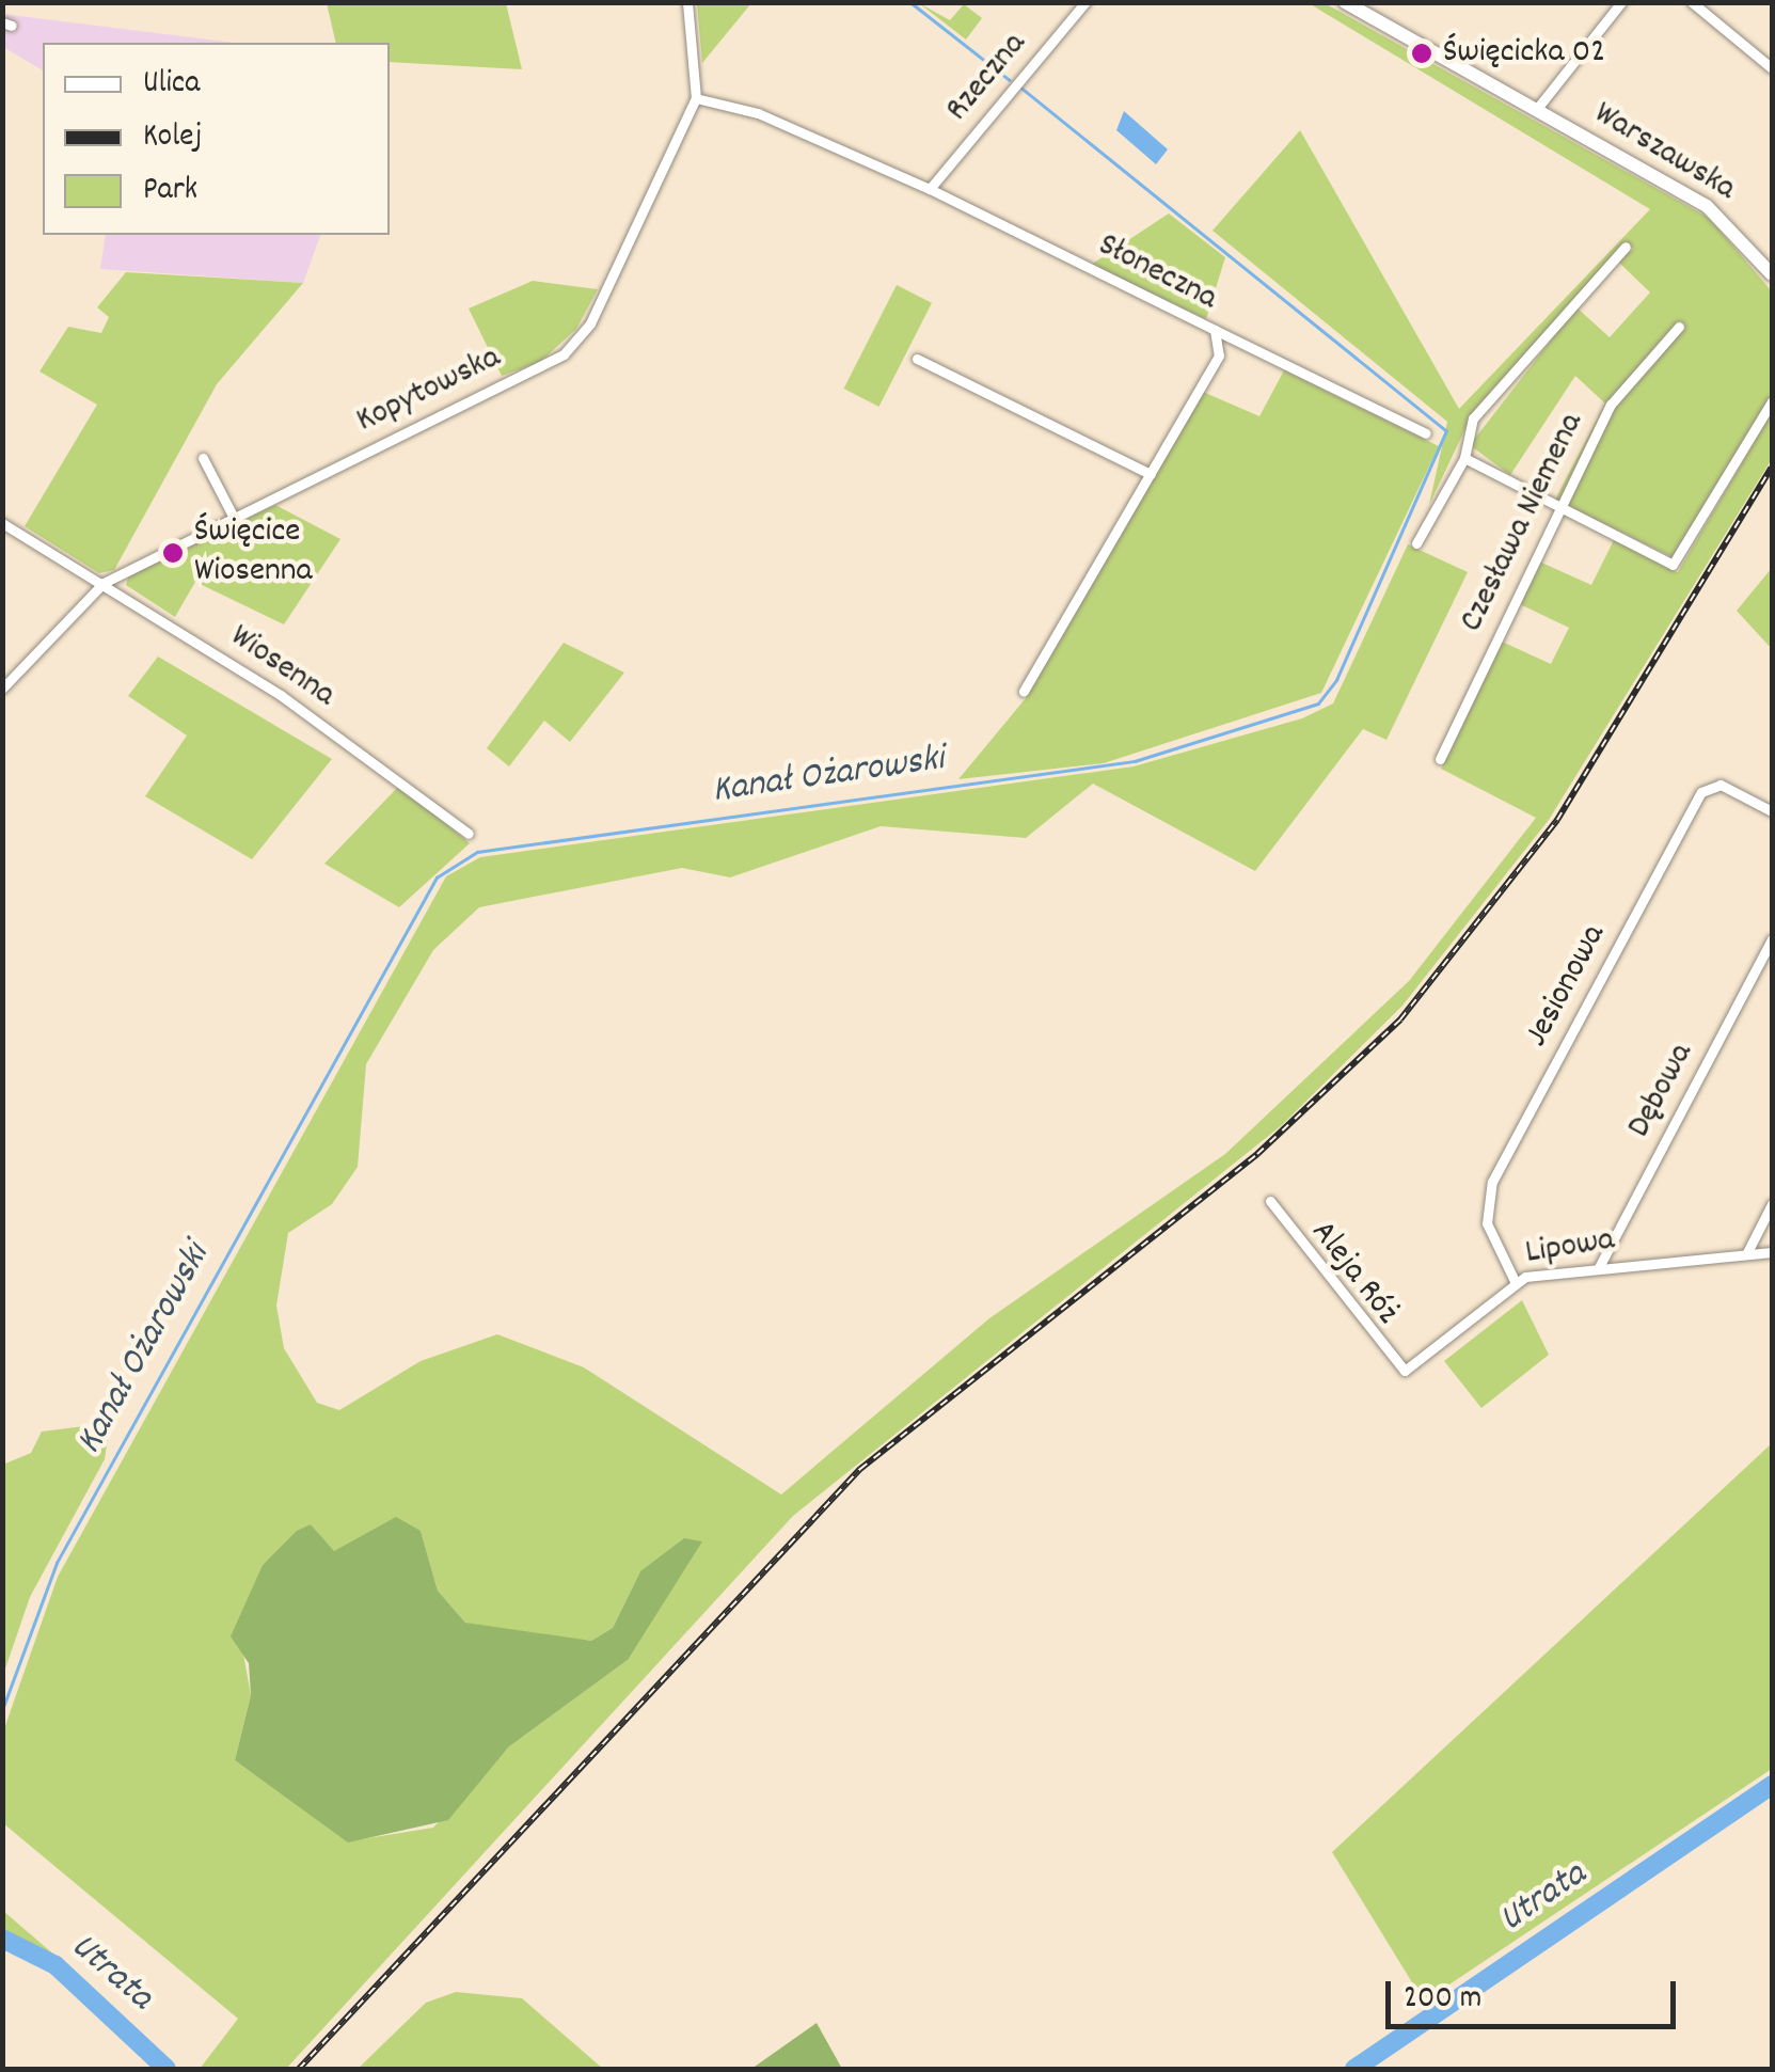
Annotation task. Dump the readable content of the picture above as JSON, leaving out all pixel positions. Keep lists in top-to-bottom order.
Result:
{
  "streets": {
    "main road": ["Warszawska"],
    "street": [
      "Rzeczna",
      "Słoneczna",
      "Kopytowska",
      "Czesława Niemena",
      "Wiosenna",
      "Jesionowa",
      "Dębowa",
      "Lipowa",
      "Aleja Róż"
    ]
  },
  "crossings": [
    ["Rzeczna", "Słoneczna"],
    ["Słoneczna", "Kopytowska"],
    ["Kopytowska", "Wiosenna"],
    ["Jesionowa", "Lipowa"],
    ["Dębowa", "Lipowa"],
    ["Lipowa", "Aleja Róż"]
  ],
  "water": ["Kanał Ożarowski", "Utrata"],
  "places": ["Święcicka 02", "Święcice Wiosenna"],
  "legend": ["Ulica", "Kolej", "Park"],
  "scale_bar": "200 m"
}
